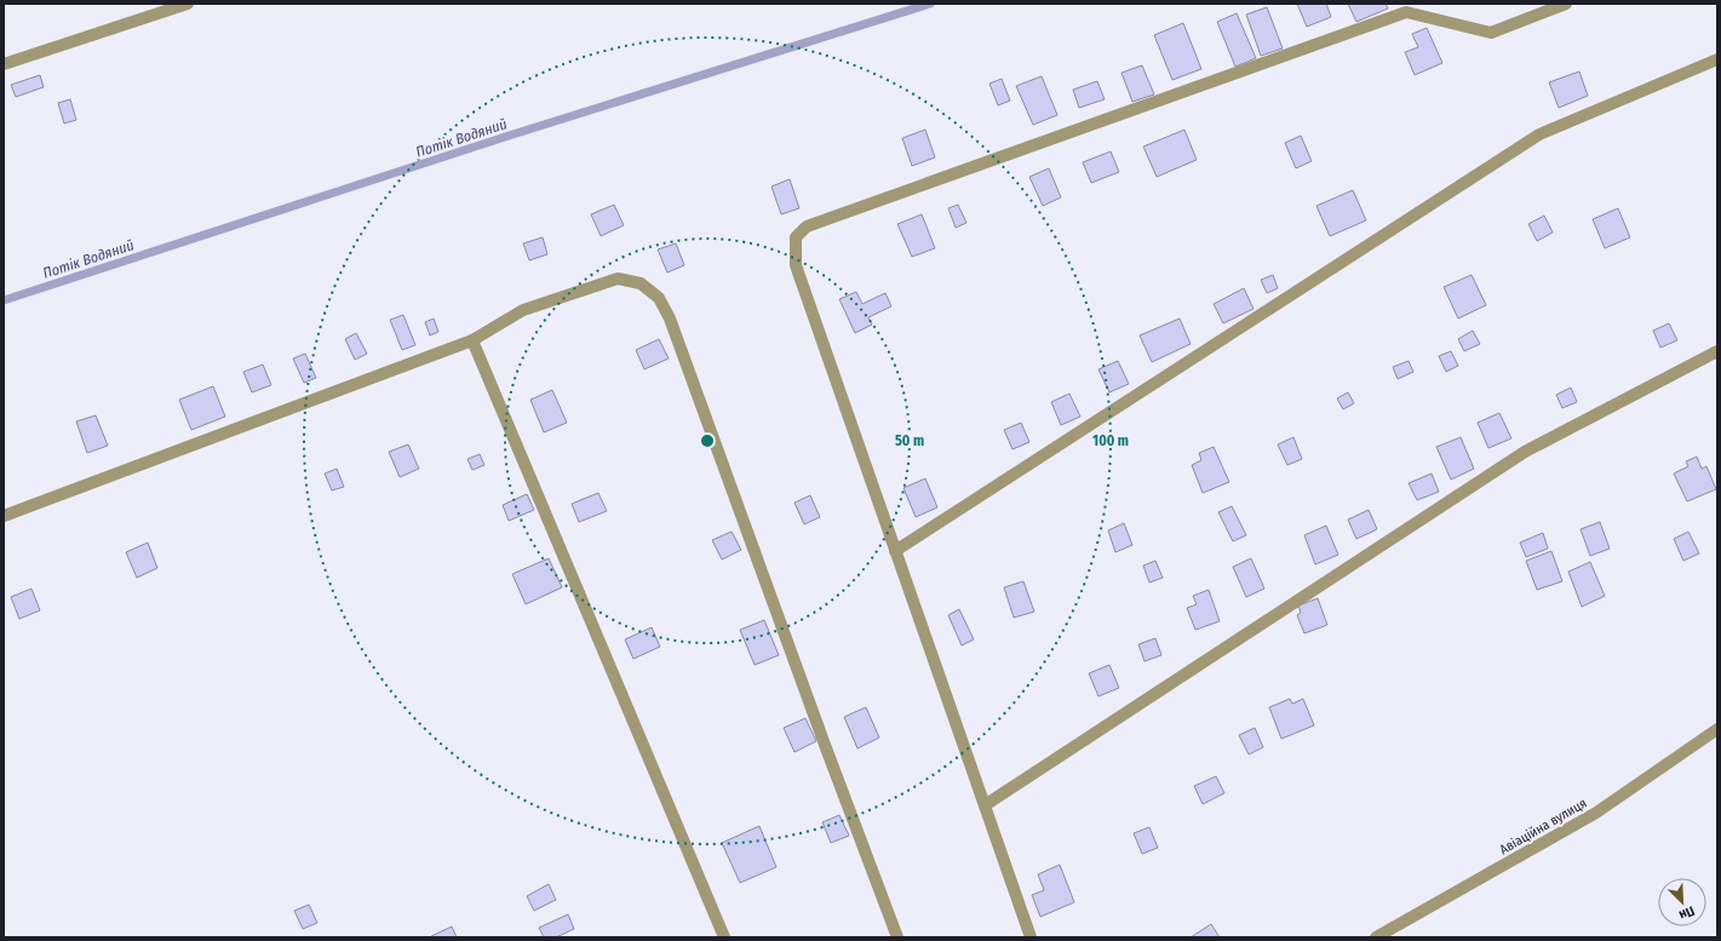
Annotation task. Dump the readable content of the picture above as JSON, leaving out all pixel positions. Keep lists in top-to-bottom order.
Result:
{
  "streets": {
    "street": ["Авіаційна вулиця"]
  },
  "water": ["Потік Водяний"],
  "north": "bottom right",
  "rings": ["50 m", "100 m"]
}
